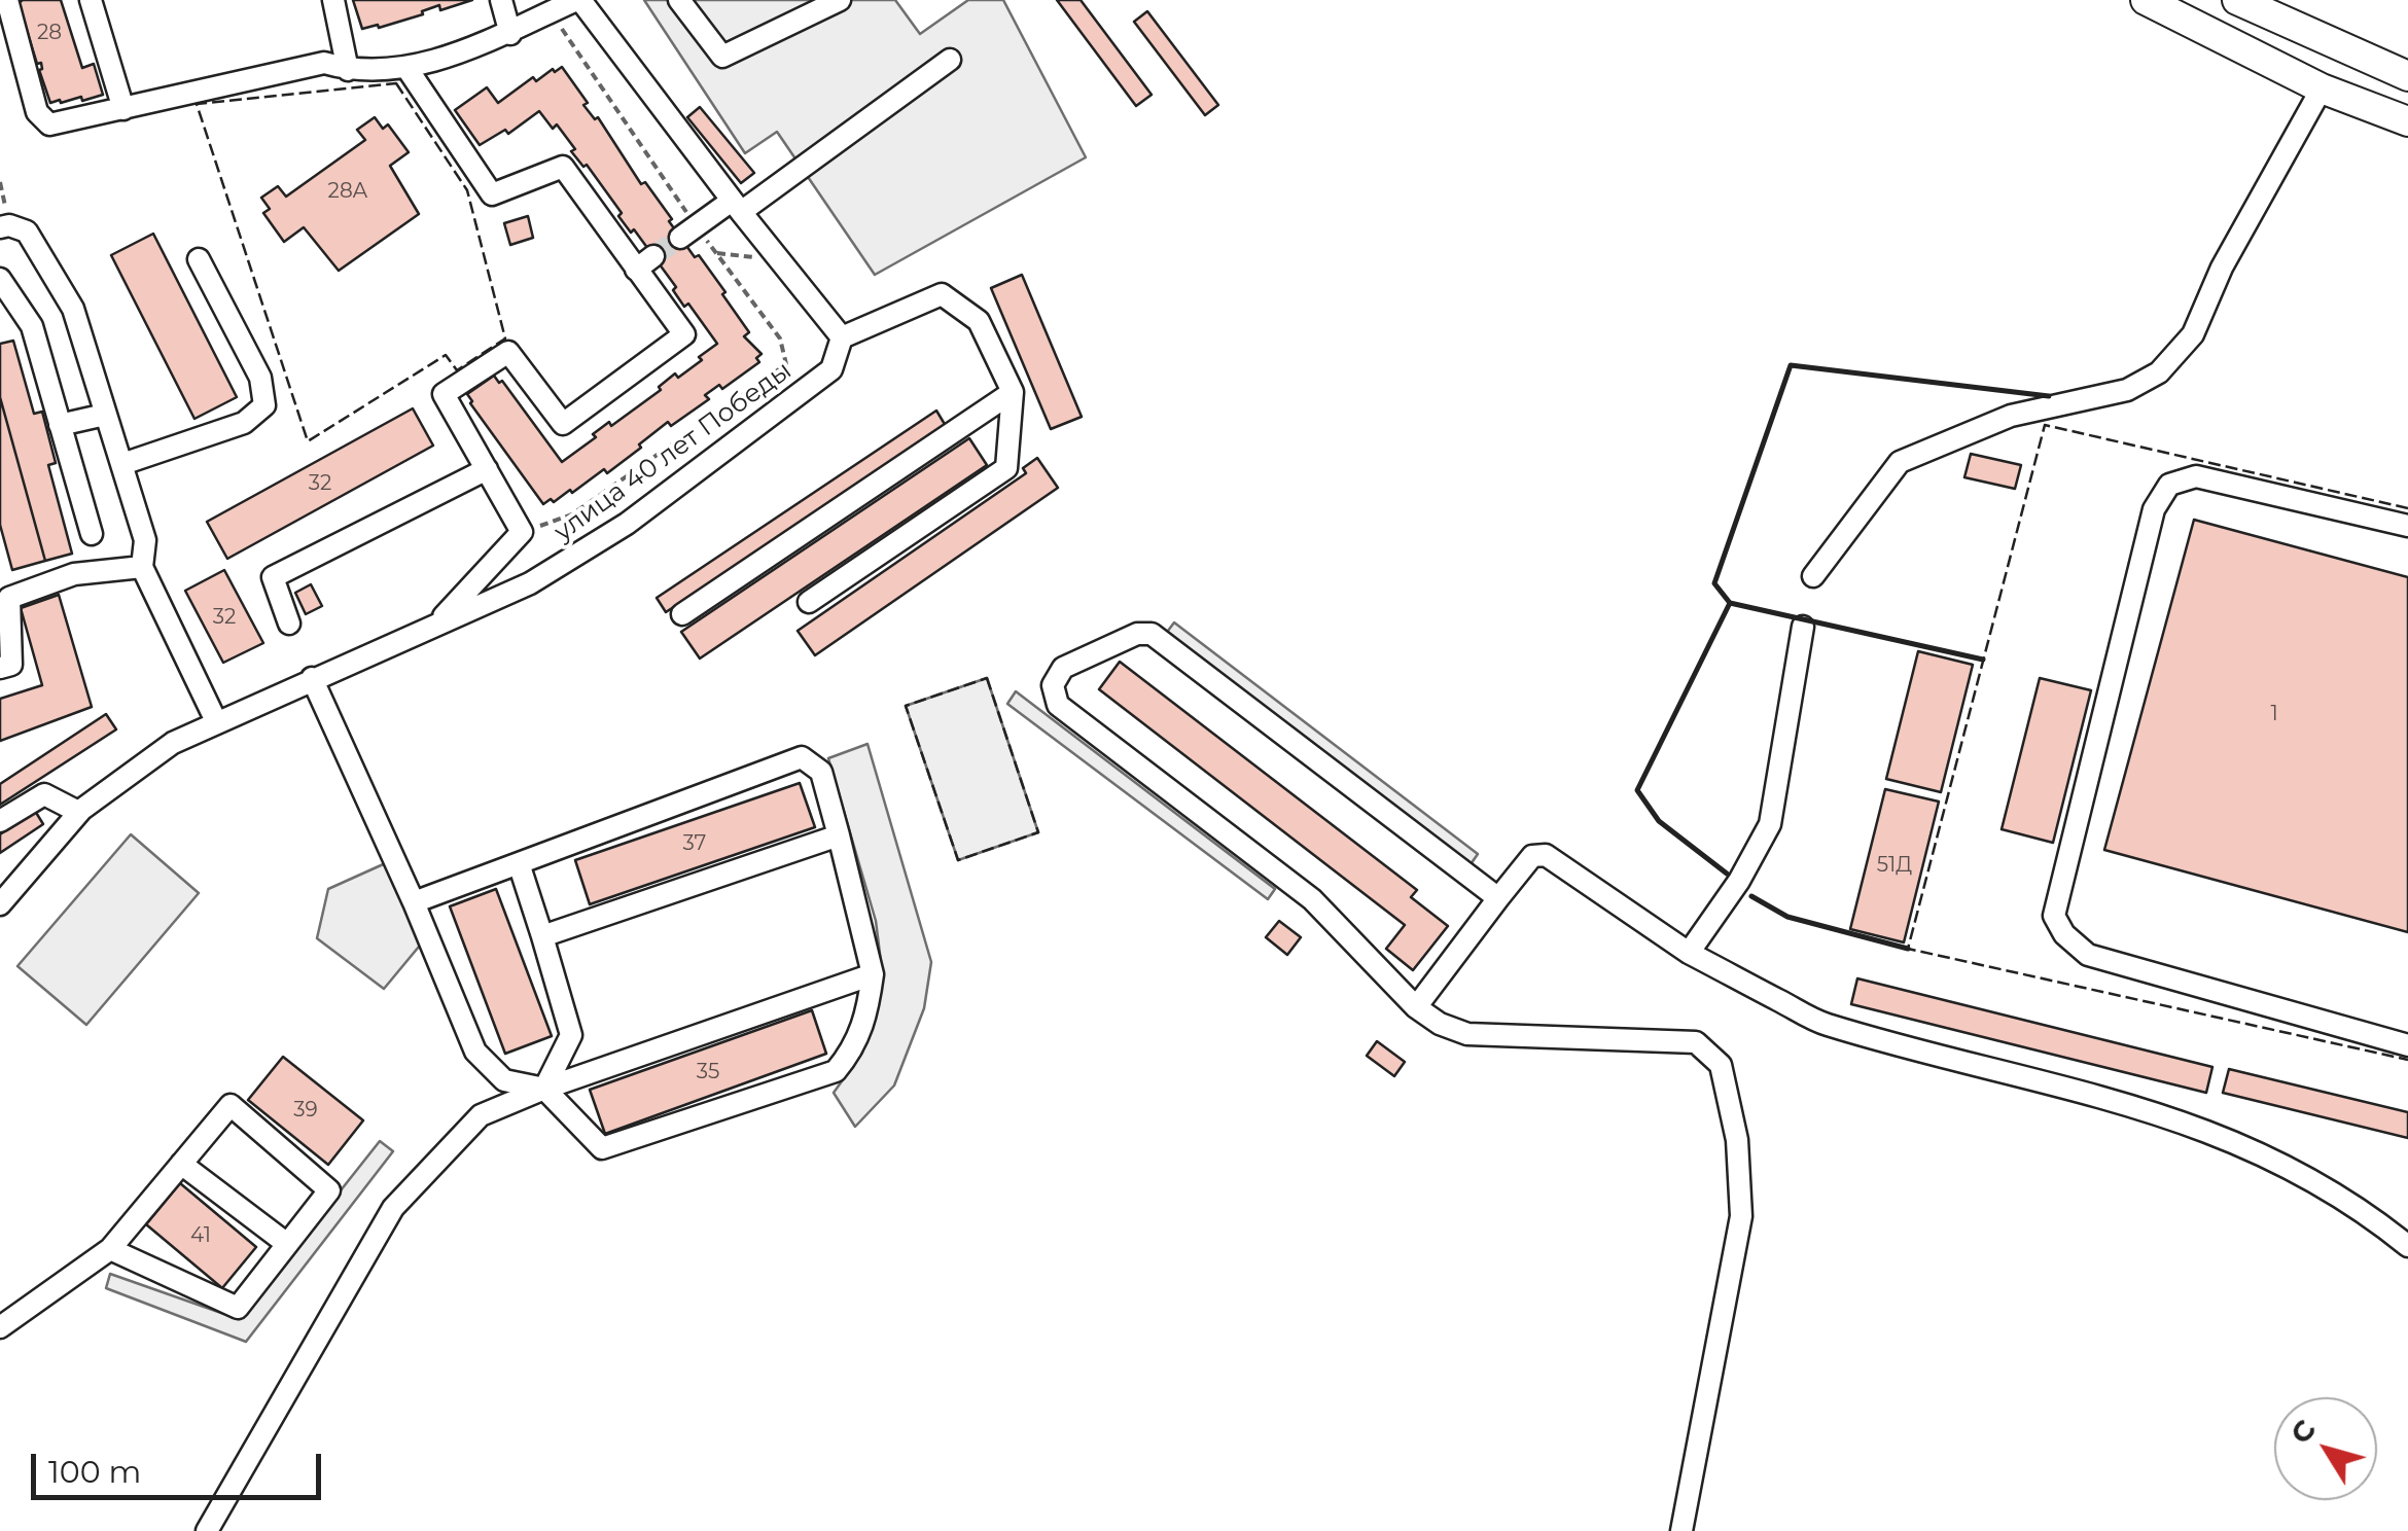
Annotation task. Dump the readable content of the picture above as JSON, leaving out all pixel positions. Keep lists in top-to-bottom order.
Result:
{
  "streets": {
    "street": ["улица 40 лет Победы"]
  },
  "house_numbers": [
    "28",
    "28А",
    "32",
    "32",
    "1",
    "37",
    "51Д",
    "35",
    "39",
    "41"
  ],
  "scale_bar": "100 m",
  "north": "top left"
}
